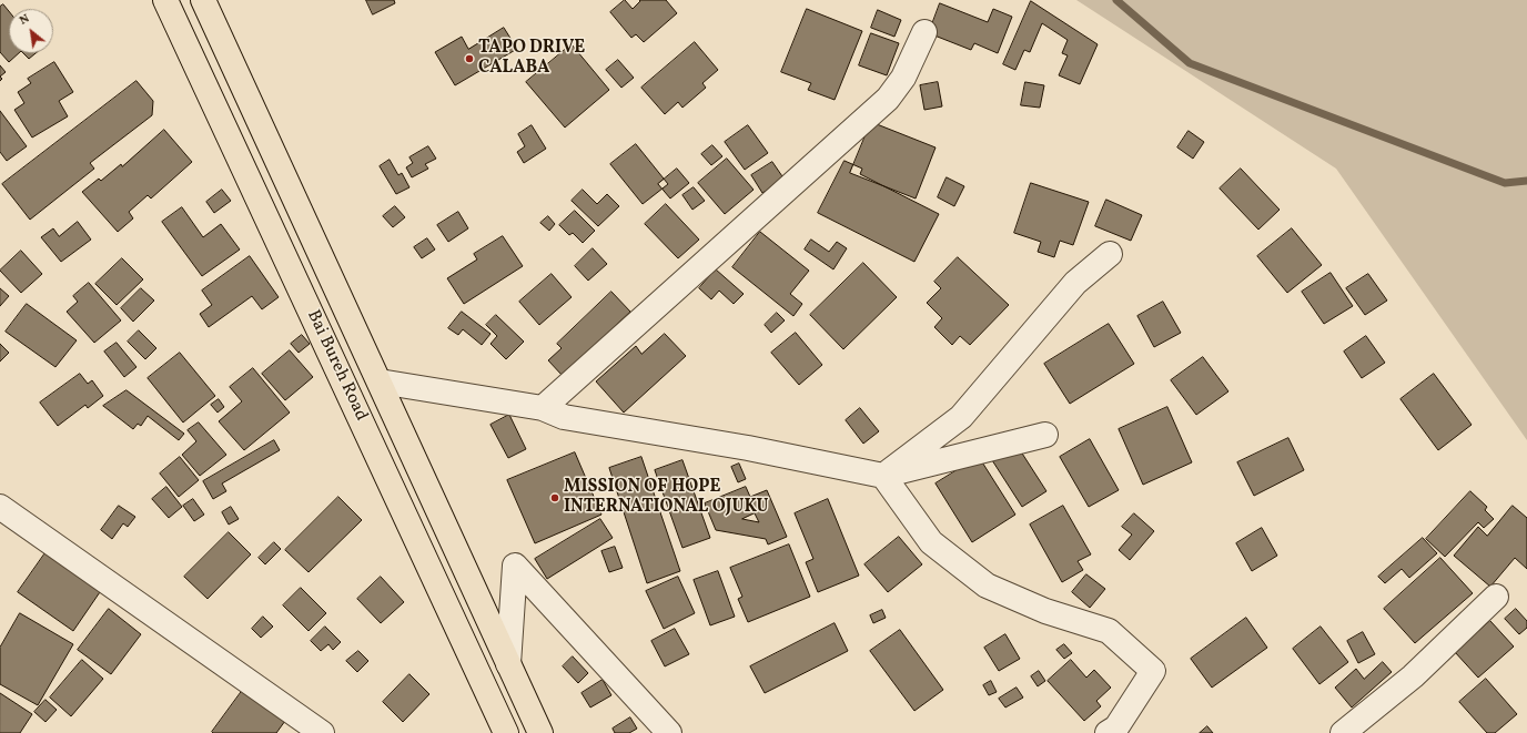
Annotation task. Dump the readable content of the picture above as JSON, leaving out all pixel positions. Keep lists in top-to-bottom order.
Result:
{
  "streets": {
    "highway": ["Bai Bureh Road"]
  },
  "places": ["TAPO DRIVE CALABA", "MISSION OF HOPE INTERNATIONAL OJUKU"],
  "north": "top left"
}
